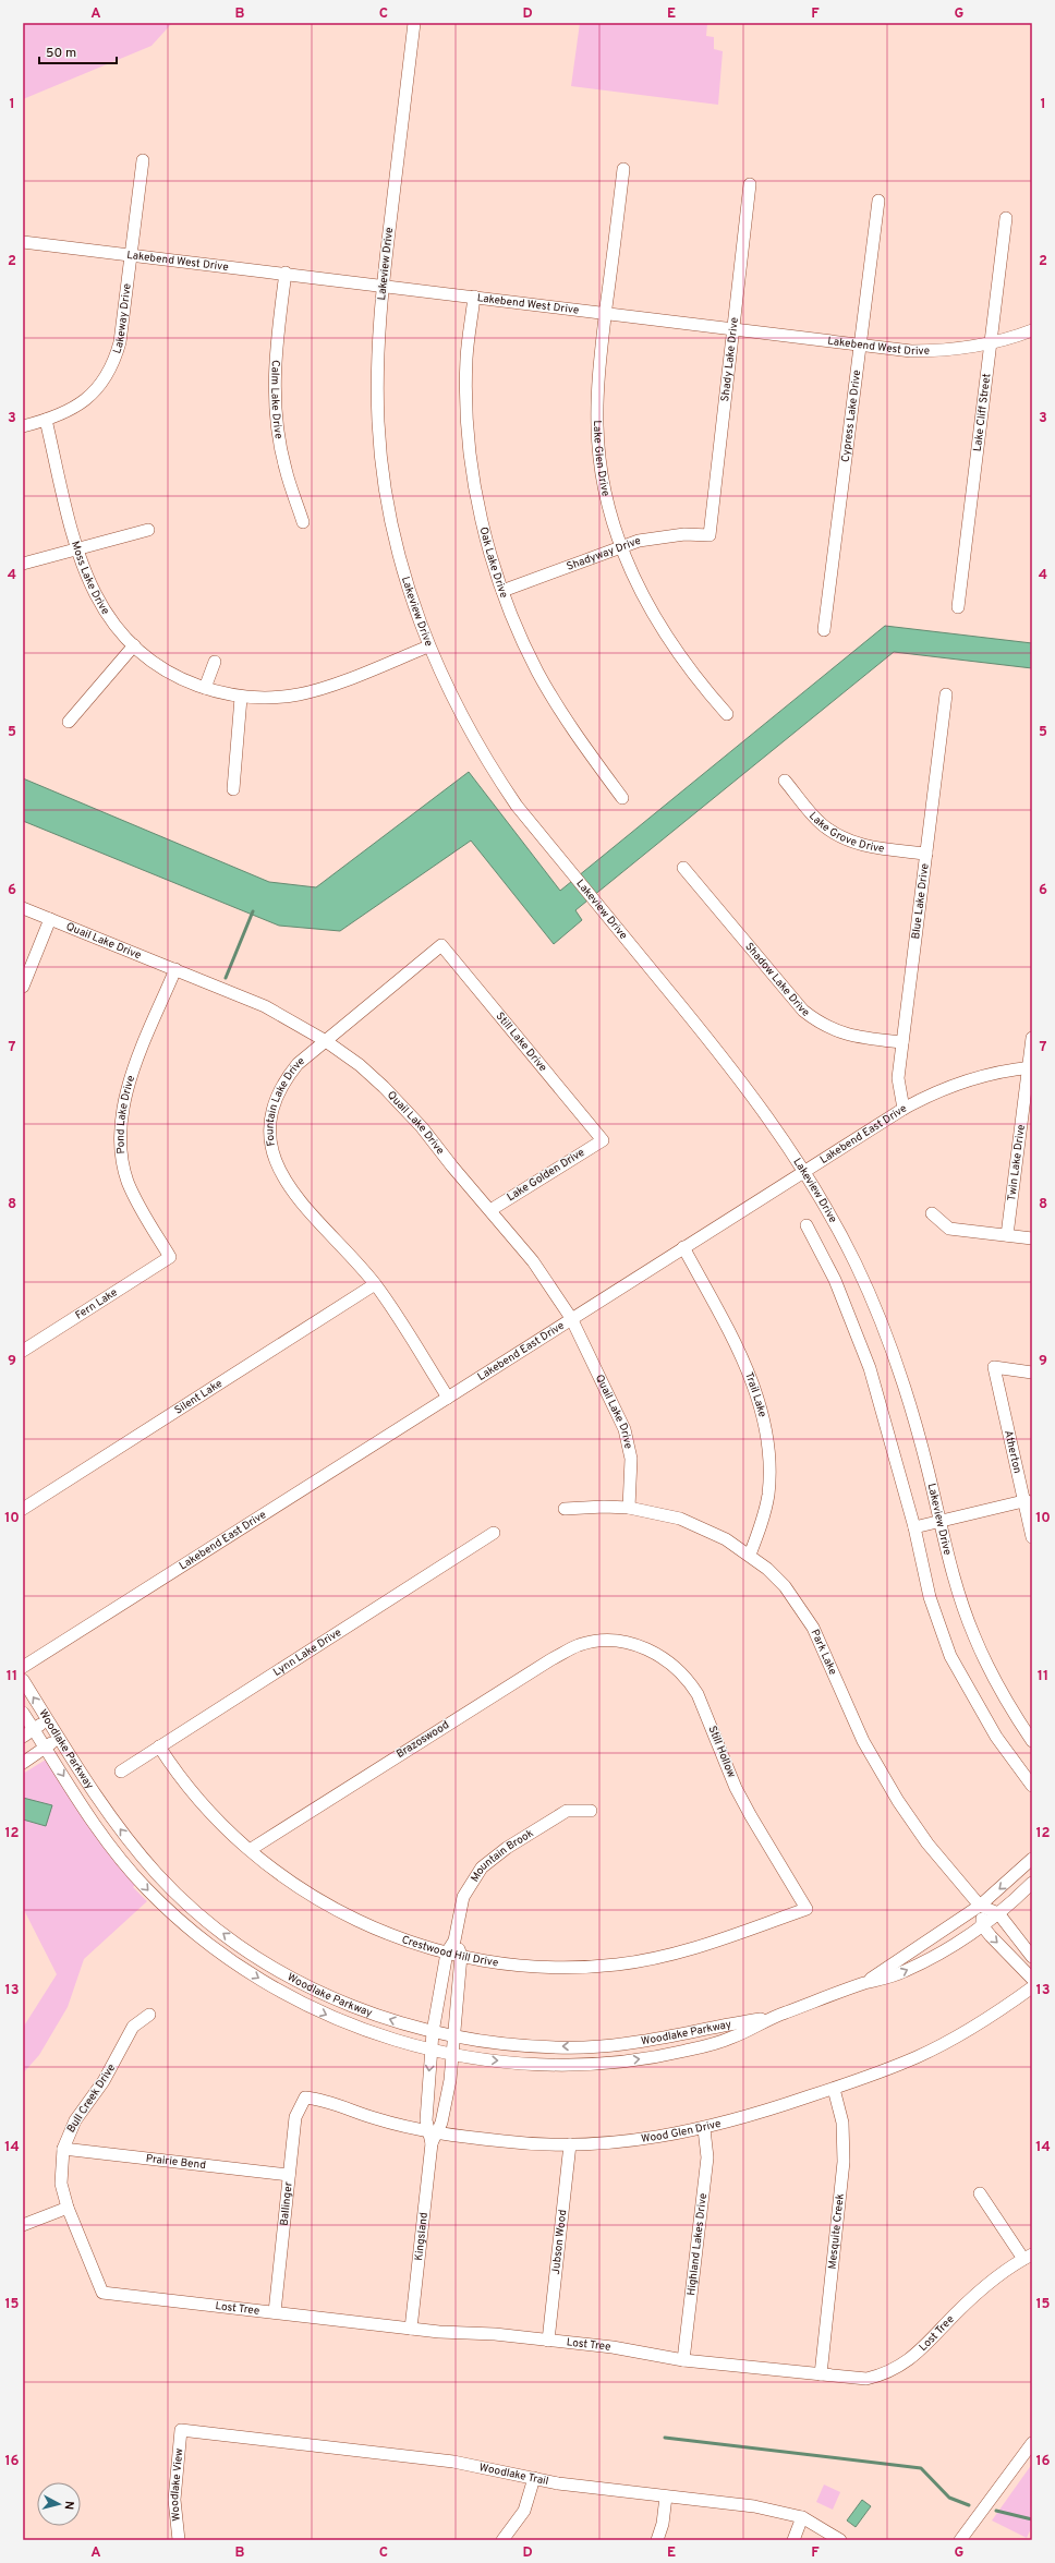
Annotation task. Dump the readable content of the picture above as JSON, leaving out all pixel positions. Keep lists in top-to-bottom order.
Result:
{
  "streets": {
    "street": [
      "Lakebend West Drive",
      "Lakeview Drive",
      "Lakeway Drive",
      "Shady Lake Drive",
      "Calm Lake Drive",
      "Lake Cliff Street",
      "Cypress Lake Drive",
      "Lake Glen Drive",
      "Shadyway Drive",
      "Oak Lake Drive",
      "Moss Lake Drive",
      "Lake Grove Drive",
      "Blue Lake Drive",
      "Quail Lake Drive",
      "Shadow Lake Drive",
      "Still Lake Drive",
      "Fountain Lake Drive",
      "Pond Lake Drive",
      "Lakebend East Drive",
      "Twin Lake Drive",
      "Lake Golden Drive",
      "Fern Lake",
      "Trail Lake",
      "Silent Lake",
      "Atherton",
      "Lynn Lake Drive",
      "Park Lake",
      "Brazoswood",
      "Woodlake Parkway",
      "Still Hollow",
      "Mountain Brook",
      "Crestwood Hill Drive",
      "Bull Creek Drive",
      "Wood Glen Drive",
      "Prairie Bend",
      "Ballinger",
      "Mesquite Creek",
      "Kingsland",
      "Jubson Wood",
      "Highland Lakes Drive",
      "Lost Tree",
      "Woodlake Trail",
      "Woodlake View"
    ]
  },
  "crossings": [
    ["Lakebend West Drive", "Lakeview Drive"],
    ["Lakebend West Drive", "Lakeway Drive"],
    ["Lakebend West Drive", "Shady Lake Drive"],
    ["Lakebend West Drive", "Calm Lake Drive"],
    ["Lakebend West Drive", "Lake Cliff Street"],
    ["Lakebend West Drive", "Cypress Lake Drive"],
    ["Lakebend West Drive", "Lake Glen Drive"],
    ["Lakebend West Drive", "Oak Lake Drive"],
    ["Lakeview Drive", "Moss Lake Drive"],
    ["Lakeview Drive", "Lakebend East Drive"],
    ["Lakeway Drive", "Moss Lake Drive"],
    ["Shady Lake Drive", "Shadyway Drive"],
    ["Lake Glen Drive", "Shadyway Drive"],
    ["Shadyway Drive", "Oak Lake Drive"],
    ["Lake Grove Drive", "Blue Lake Drive"],
    ["Blue Lake Drive", "Shadow Lake Drive"],
    ["Blue Lake Drive", "Lakebend East Drive"],
    ["Quail Lake Drive", "Fountain Lake Drive"],
    ["Quail Lake Drive", "Pond Lake Drive"],
    ["Quail Lake Drive", "Lakebend East Drive"],
    ["Quail Lake Drive", "Lake Golden Drive"],
    ["Quail Lake Drive", "Park Lake"],
    ["Still Lake Drive", "Fountain Lake Drive"],
    ["Still Lake Drive", "Lake Golden Drive"],
    ["Fountain Lake Drive", "Lakebend East Drive"],
    ["Fountain Lake Drive", "Silent Lake"],
    ["Pond Lake Drive", "Fern Lake"],
    ["Lakebend East Drive", "Twin Lake Drive"],
    ["Lakebend East Drive", "Trail Lake"],
    ["Trail Lake", "Park Lake"],
    ["Lynn Lake Drive", "Crestwood Hill Drive"],
    ["Park Lake", "Woodlake Parkway"],
    ["Brazoswood", "Still Hollow"],
    ["Brazoswood", "Crestwood Hill Drive"],
    ["Woodlake Parkway", "Mountain Brook"],
    ["Woodlake Parkway", "Kingsland"],
    ["Still Hollow", "Crestwood Hill Drive"],
    ["Mountain Brook", "Crestwood Hill Drive"],
    ["Bull Creek Drive", "Prairie Bend"],
    ["Bull Creek Drive", "Lost Tree"],
    ["Wood Glen Drive", "Ballinger"],
    ["Wood Glen Drive", "Mesquite Creek"],
    ["Wood Glen Drive", "Kingsland"],
    ["Wood Glen Drive", "Jubson Wood"],
    ["Wood Glen Drive", "Highland Lakes Drive"],
    ["Prairie Bend", "Ballinger"],
    ["Ballinger", "Lost Tree"],
    ["Mesquite Creek", "Lost Tree"],
    ["Kingsland", "Lost Tree"],
    ["Jubson Wood", "Lost Tree"],
    ["Highland Lakes Drive", "Lost Tree"],
    ["Woodlake Trail", "Woodlake View"]
  ],
  "scale_bar": "50 m",
  "north": "right",
  "grid": {
    "columns": [
      "A",
      "B",
      "C",
      "D",
      "E",
      "F",
      "G"
    ],
    "rows": [
      "1",
      "2",
      "3",
      "4",
      "5",
      "6",
      "7",
      "8",
      "9",
      "10",
      "11",
      "12",
      "13",
      "14",
      "15",
      "16"
    ]
  }
}
